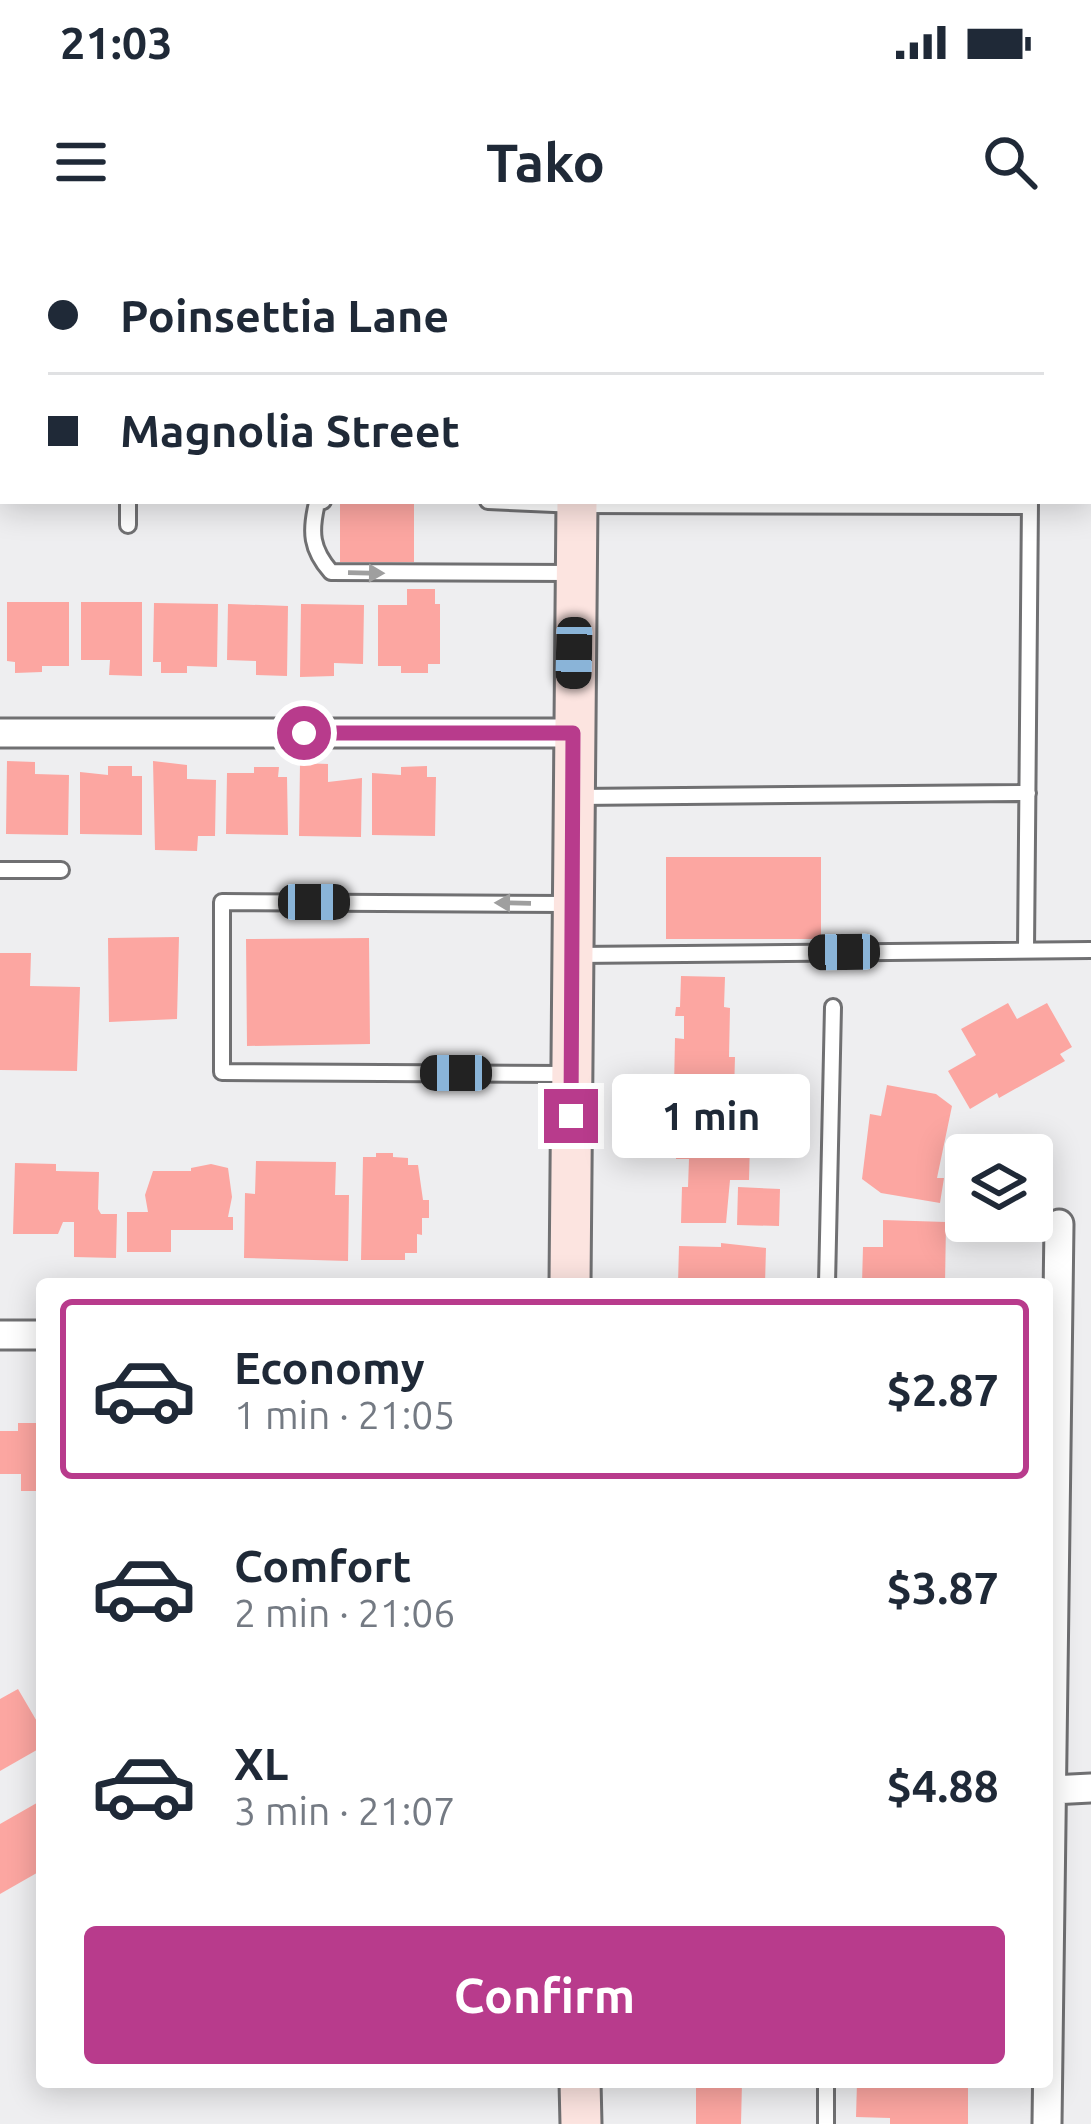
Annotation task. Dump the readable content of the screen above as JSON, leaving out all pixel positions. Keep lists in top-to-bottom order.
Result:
{
  "page": {
    "status": "21:03",
    "header": "Tako",
    "banner": ["Poinsettia Lane", "Magnolia Street"],
    "bubble": "1 min",
    "list": [
      {
        "name": "Economy",
        "note": "1 min · 21:05",
        "value": "$2.87"
      },
      {
        "name": "Comfort",
        "note": "2 min · 21:06",
        "value": "$3.87"
      },
      {
        "name": "XL",
        "note": "3 min · 21:07",
        "value": "$4.88"
      }
    ],
    "buttons": "Confirm"
  }
}
